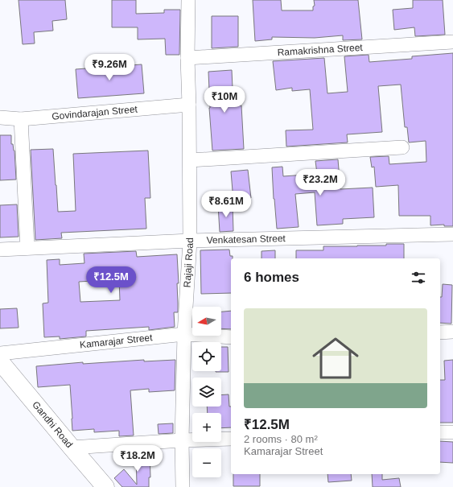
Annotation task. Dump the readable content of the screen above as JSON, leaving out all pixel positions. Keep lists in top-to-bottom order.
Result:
{
  "streets": {
    "main road": ["Gandhi Road"],
    "street": [
      "Ramakrishna Street",
      "Govindarajan Street",
      "Venkatesan Street",
      "Rajaji Road",
      "Kamarajar Street"
    ]
  },
  "crossings": [
    ["Ramakrishna Street", "Rajaji Road"],
    ["Govindarajan Street", "Rajaji Road"],
    ["Venkatesan Street", "Rajaji Road"],
    ["Rajaji Road", "Kamarajar Street"]
  ],
  "north": "left",
  "page": {
    "price": [
      "₹9.26M",
      "₹10M",
      "₹23.2M",
      "₹8.61M",
      "₹12.5M",
      "₹18.2M"
    ],
    "heading": "6 homes",
    "list": [
      {
        "name": "₹12.5M",
        "note": "2 rooms · 80 m² · Kamarajar Street"
      }
    ],
    "map_buttons": ["+", "−"]
  }
}
